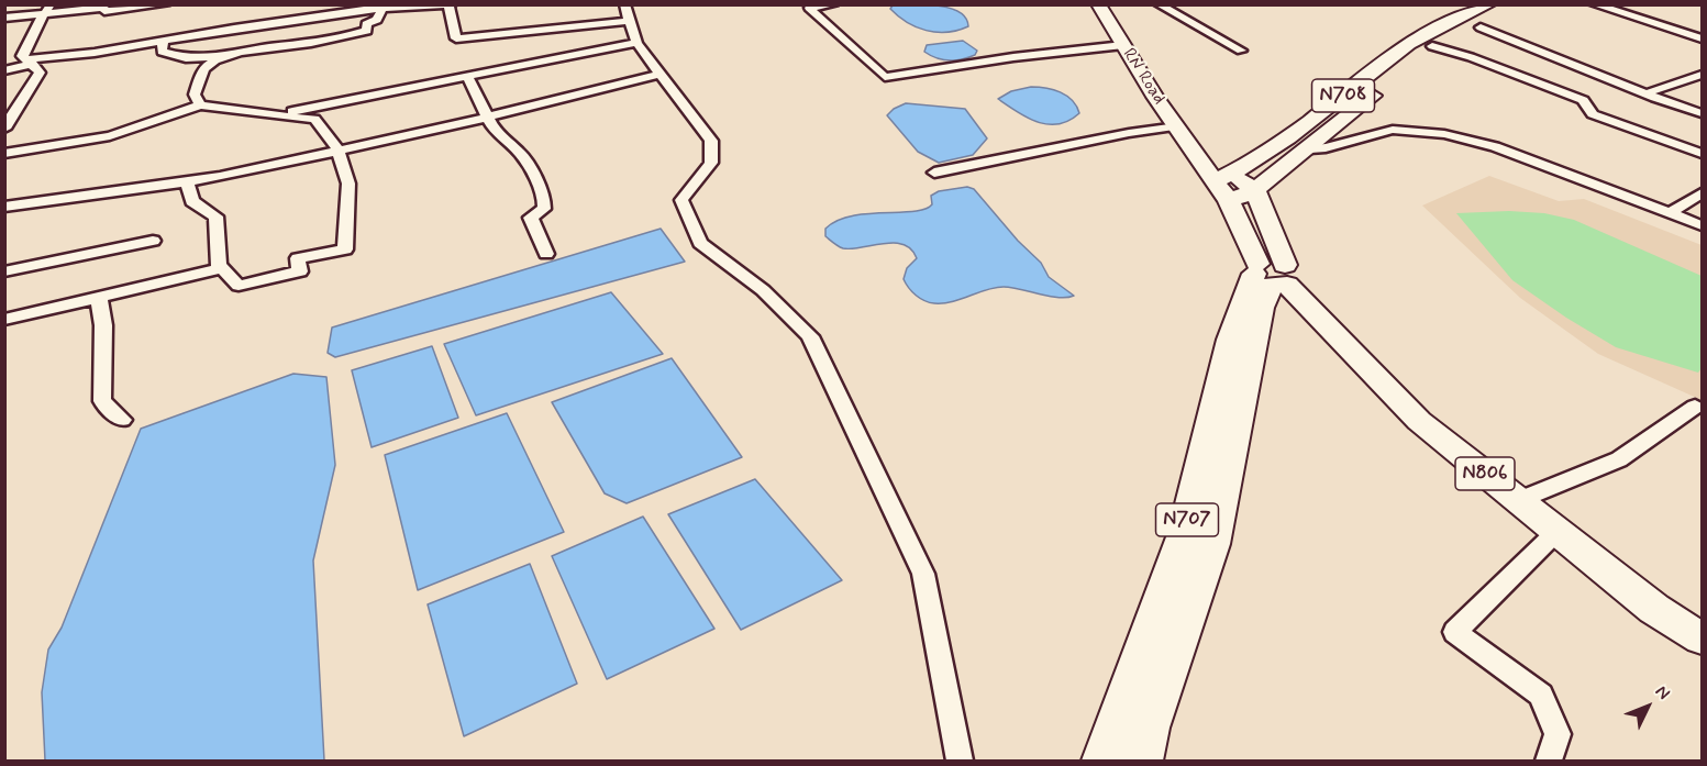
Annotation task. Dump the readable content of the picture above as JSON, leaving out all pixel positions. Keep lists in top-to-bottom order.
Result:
{
  "streets": {
    "highway": [
      "RN Road",
      "N708",
      "N806",
      "N707"
    ]
  },
  "crossings": [
    ["RN Road", "N708"],
    ["RN Road", "N806"],
    ["RN Road", "N707"],
    ["N806", "N707"]
  ],
  "north": "top right"
}
